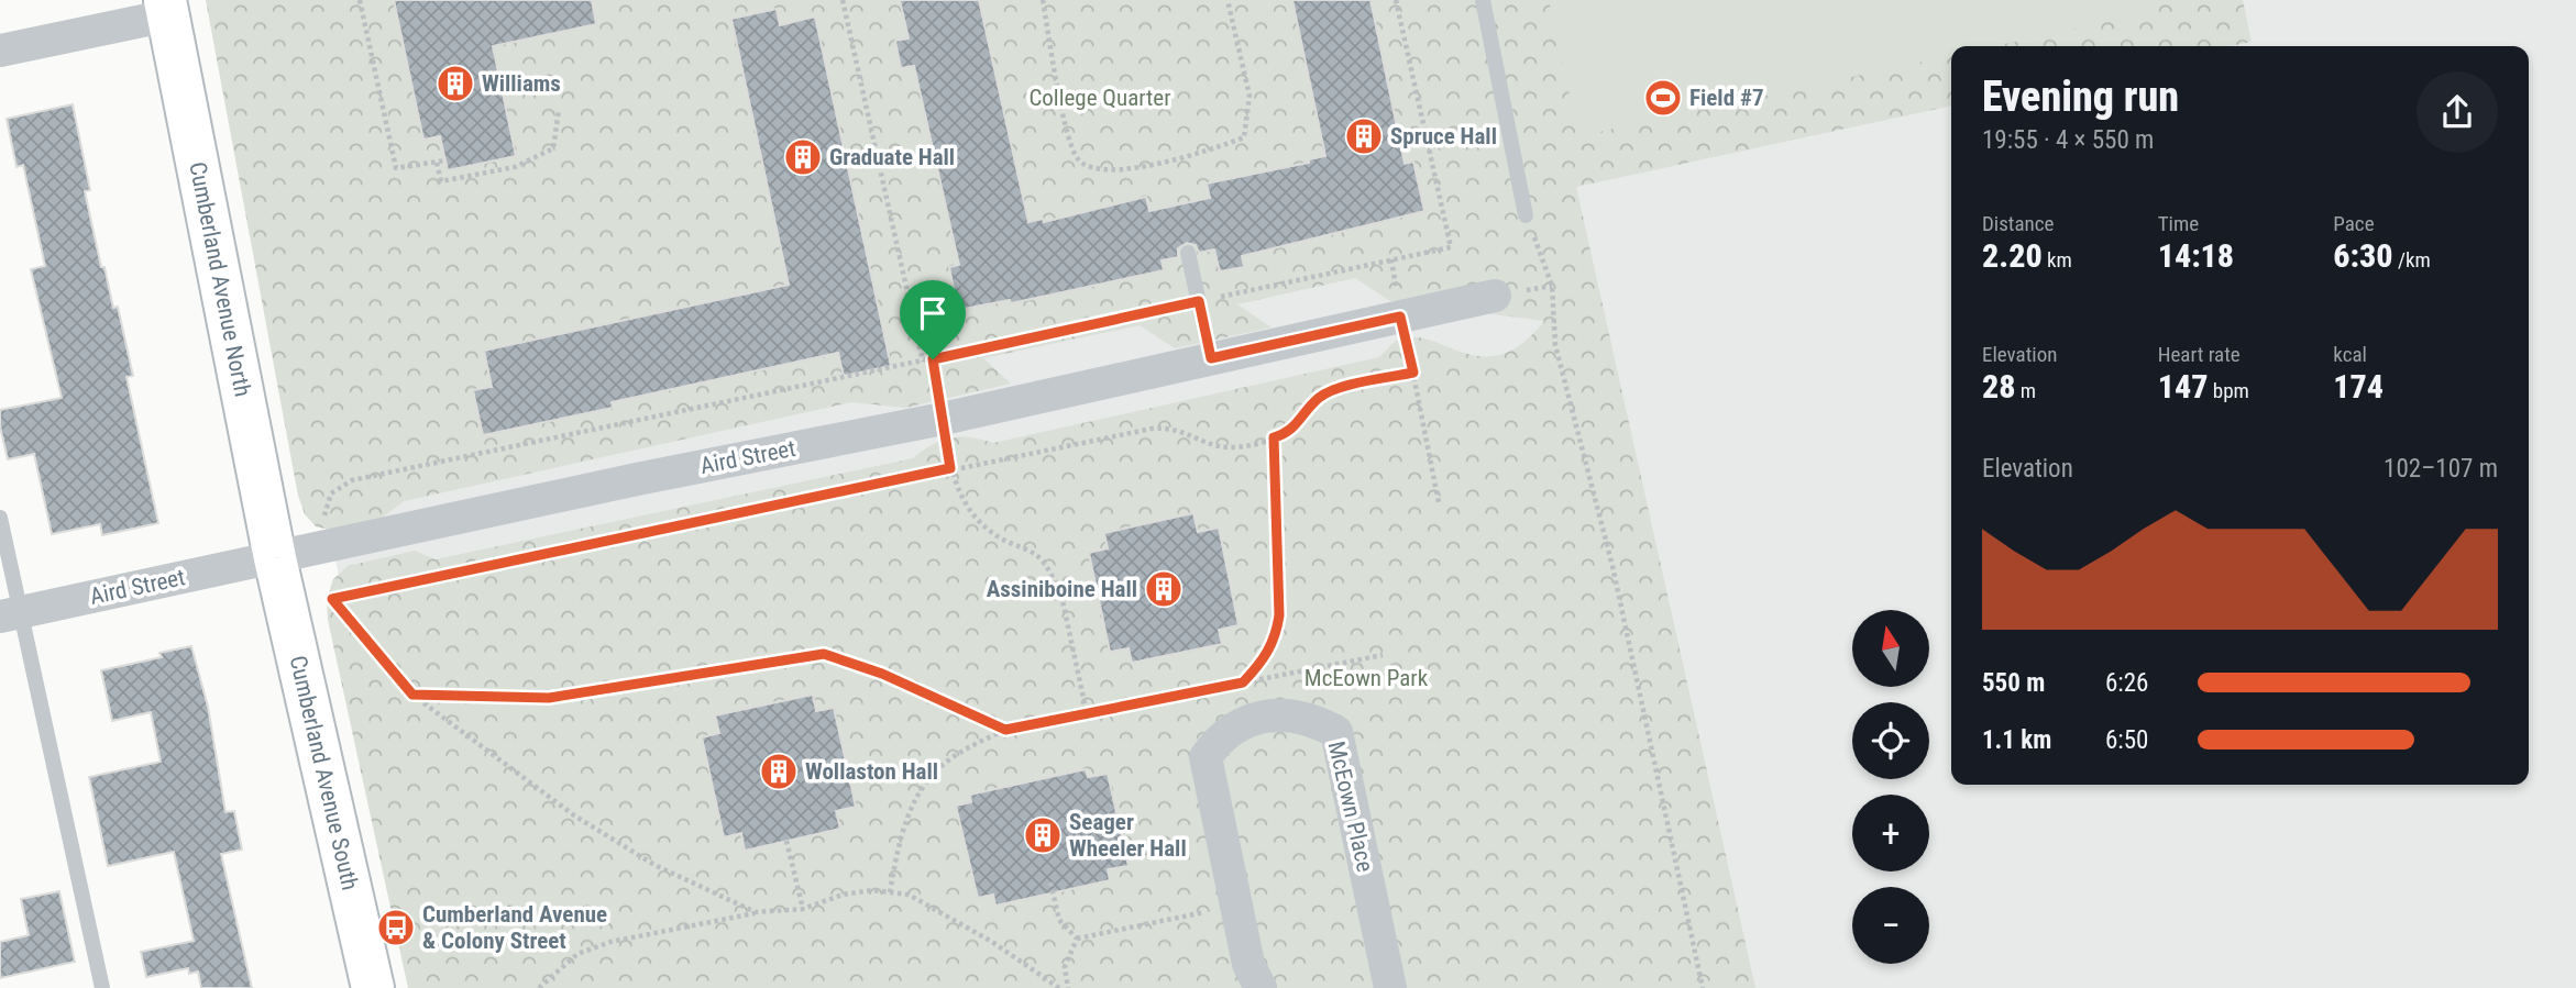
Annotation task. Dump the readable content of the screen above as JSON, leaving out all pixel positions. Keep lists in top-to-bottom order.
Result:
{
  "streets": {
    "main road": ["Cumberland Avenue North", "Cumberland Avenue South"],
    "street": ["Aird Street", "McEown Place"]
  },
  "crossings": [
    ["Cumberland Avenue North", "Aird Street"],
    ["Cumberland Avenue North", "Cumberland Avenue South"],
    ["Aird Street", "Cumberland Avenue South"]
  ],
  "parks": ["College Quarter", "McEown Park"],
  "places": {
    "building": [
      "Williams",
      "Spruce Hall",
      "Graduate Hall",
      "Assiniboine Hall",
      "Wollaston Hall",
      "Seager Wheeler Hall"
    ],
    "sports": ["Field #7"],
    "bus stop": ["Cumberland Avenue & Colony Street"]
  },
  "north": "top",
  "page": {
    "heading": ["Evening run", "19:55 · 4 × 550 m"],
    "stats": [
      ["Distance", "2.20 km"],
      ["Time", "14:18"],
      ["Pace", "6:30 /km"],
      ["Elevation", "28 m"],
      ["Heart rate", "147 bpm"],
      ["kcal", "174"]
    ],
    "chart": ["Elevation", "102–107 m"],
    "map_buttons": ["+", "−"],
    "list": [
      {
        "name": "550 m",
        "note": "6:26"
      },
      {
        "name": "1.1 km",
        "note": "6:50"
      }
    ]
  }
}
